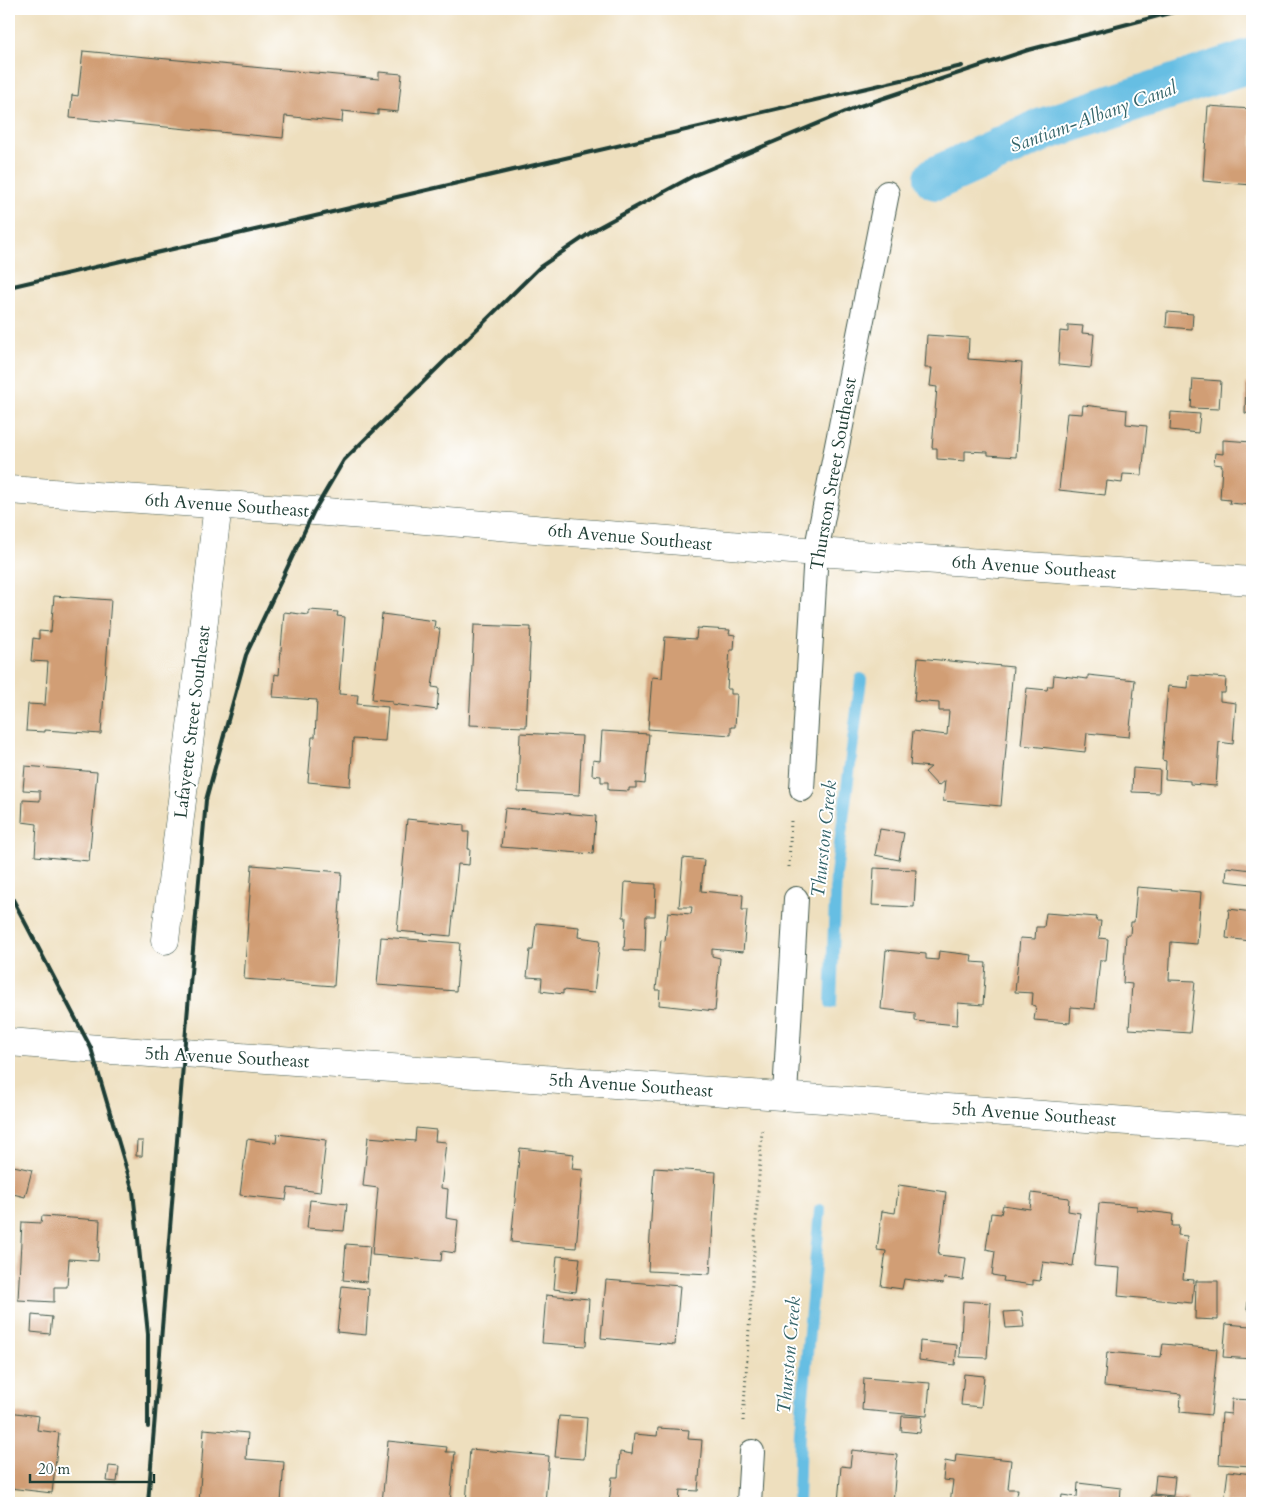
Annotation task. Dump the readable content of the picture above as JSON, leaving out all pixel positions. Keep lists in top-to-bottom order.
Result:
{
  "streets": {
    "street": ["6th Avenue Southeast", "Lafayette Street Southeast", "5th Avenue Southeast"],
    "lane": ["Thurston Street Southeast"]
  },
  "crossings": [
    ["Thurston Street Southeast", "6th Avenue Southeast"],
    ["6th Avenue Southeast", "Lafayette Street Southeast"]
  ],
  "water": ["Santiam-Albany Canal", "Thurston Creek"],
  "scale_bar": "20 m"
}
